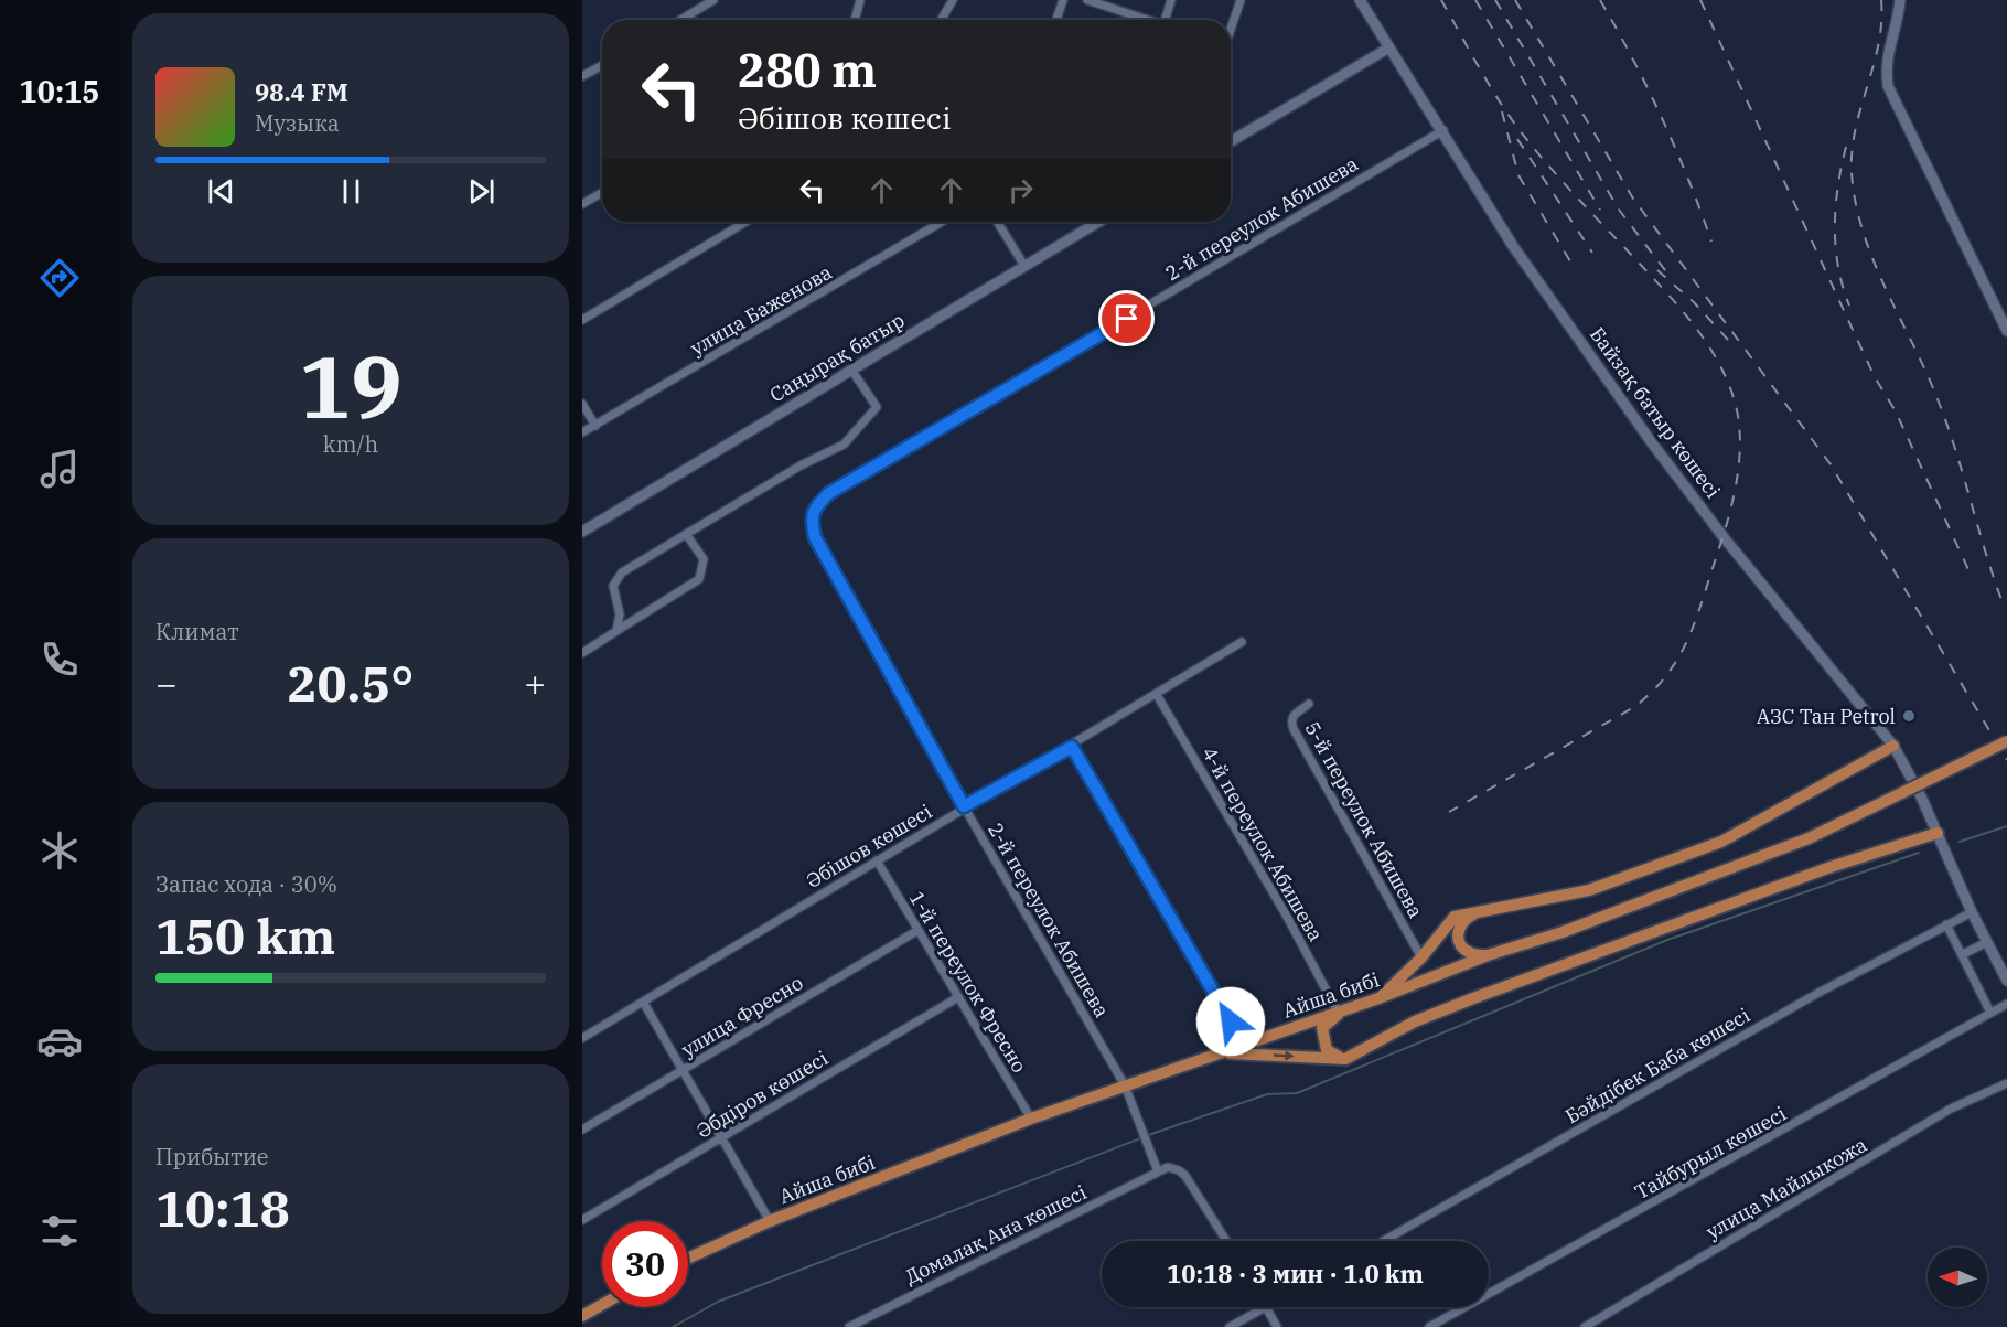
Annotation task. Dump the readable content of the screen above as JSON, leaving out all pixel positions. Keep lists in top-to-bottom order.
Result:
{
  "streets": {
    "main road": ["Айша бибі"],
    "street": [
      "2-й переулок Абишева",
      "улица Баженова",
      "Саңырақ батыр",
      "Байзақ батыр көшесі",
      "5-й переулок Абишева",
      "4-й переулок Абишева",
      "Әбішов көшесі",
      "1-й переулок Фресно",
      "улица Фресно",
      "Бәйдібек Баба көшесі",
      "Әбдіров көшесі",
      "Тайбурыл көшесі",
      "улица Майлыкожа",
      "Домалақ Ана көшесі"
    ]
  },
  "crossings": [
    ["2-й переулок Абишева", "Байзақ батыр көшесі"],
    ["2-й переулок Абишева", "Әбішов көшесі"],
    ["2-й переулок Абишева", "Айша бибі"],
    ["2-й переулок Абишева", "Домалақ Ана көшесі"],
    ["Байзақ батыр көшесі", "Бәйдібек Баба көшесі"],
    ["4-й переулок Абишева", "Әбішов көшесі"],
    ["4-й переулок Абишева", "Айша бибі"],
    ["Әбішов көшесі", "1-й переулок Фресно"],
    ["1-й переулок Фресно", "Айша бибі"],
    ["1-й переулок Фресно", "улица Фресно"],
    ["1-й переулок Фресно", "Әбдіров көшесі"]
  ],
  "places": ["АЗС Тан Petrol"],
  "north": "left",
  "page": {
    "tabs": "10:15",
    "turn": ["280 m", "Әбішов көшесі"],
    "song": ["98.4 FM", "Музыка"],
    "tile": [
      ["19", "km/h"],
      "Климат",
      ["Запас хода · 30%", "150 km"],
      ["Прибытие", "10:18"]
    ],
    "heat": ["−", "20.5°", "+"],
    "limit": "30",
    "trip": "10:18 · 3 мин · 1.0 km"
  }
}
